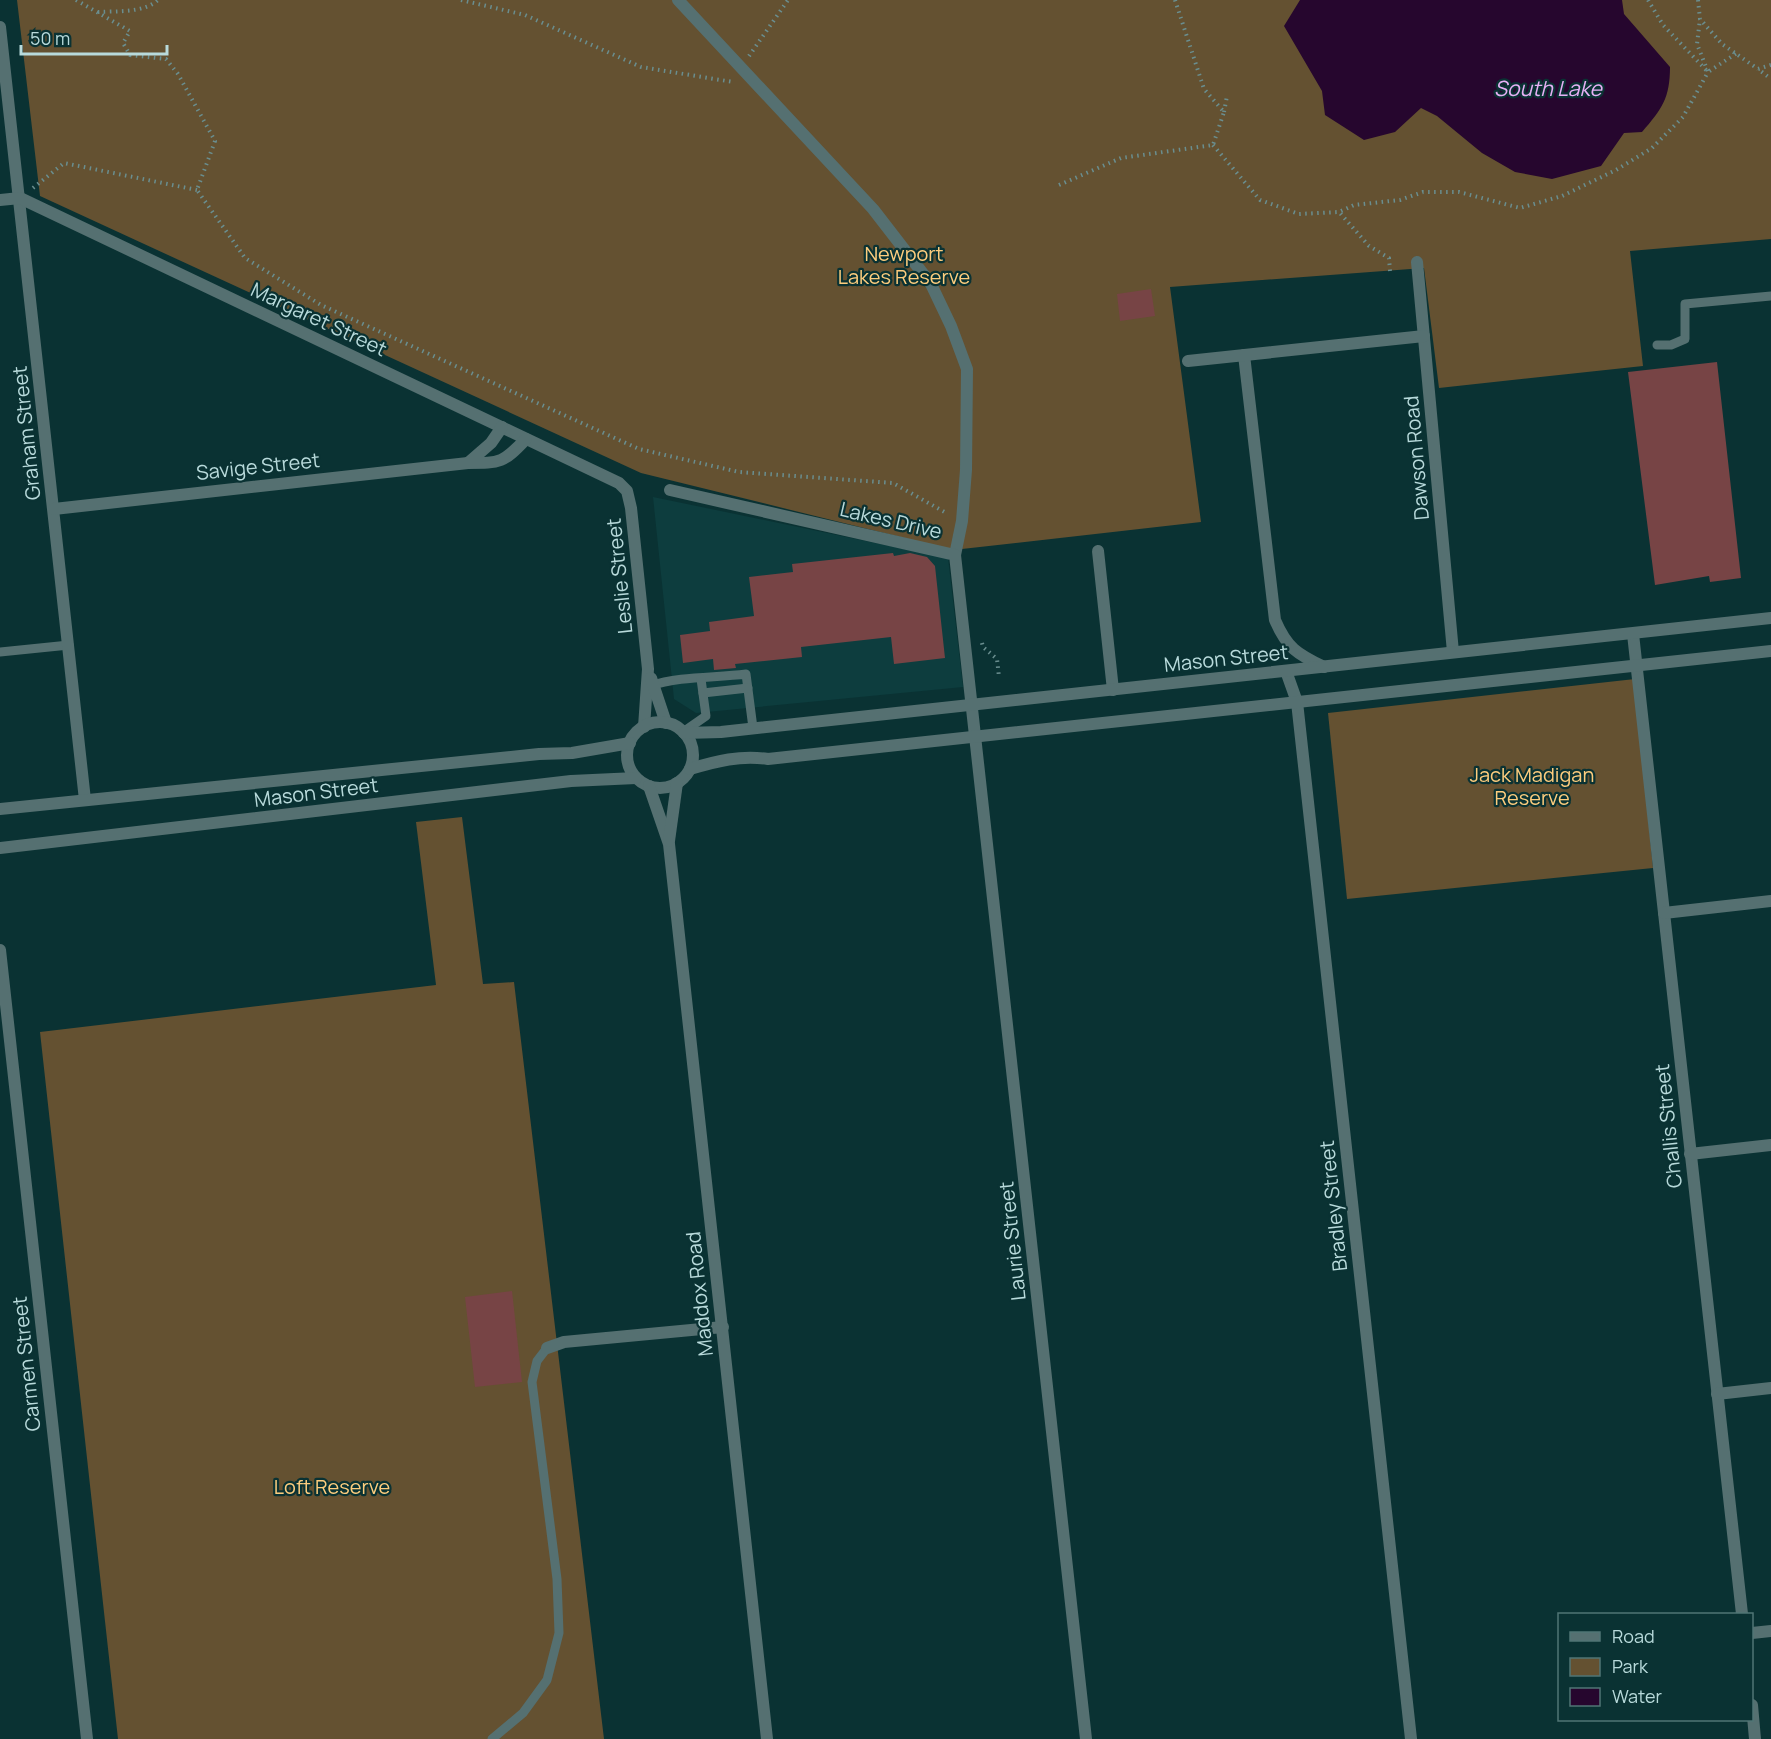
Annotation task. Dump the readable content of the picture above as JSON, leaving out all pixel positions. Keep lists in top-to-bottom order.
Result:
{
  "streets": {
    "street": [
      "Margaret Street",
      "Graham Street",
      "Dawson Road",
      "Savige Street",
      "Lakes Drive",
      "Leslie Street",
      "Mason Street",
      "Challis Street",
      "Bradley Street",
      "Laurie Street",
      "Maddox Road",
      "Carmen Street"
    ]
  },
  "crossings": [
    ["Margaret Street", "Graham Street"],
    ["Margaret Street", "Savige Street"],
    ["Margaret Street", "Leslie Street"],
    ["Graham Street", "Savige Street"],
    ["Graham Street", "Mason Street"],
    ["Dawson Road", "Mason Street"],
    ["Lakes Drive", "Mason Street"],
    ["Lakes Drive", "Laurie Street"],
    ["Leslie Street", "Mason Street"],
    ["Leslie Street", "Maddox Road"],
    ["Mason Street", "Challis Street"],
    ["Mason Street", "Bradley Street"],
    ["Mason Street", "Maddox Road"]
  ],
  "water": ["South Lake"],
  "parks": ["Newport Lakes Reserve", "Jack Madigan Reserve", "Loft Reserve"],
  "legend": ["Road", "Park", "Water"],
  "scale_bar": "50 m"
}
